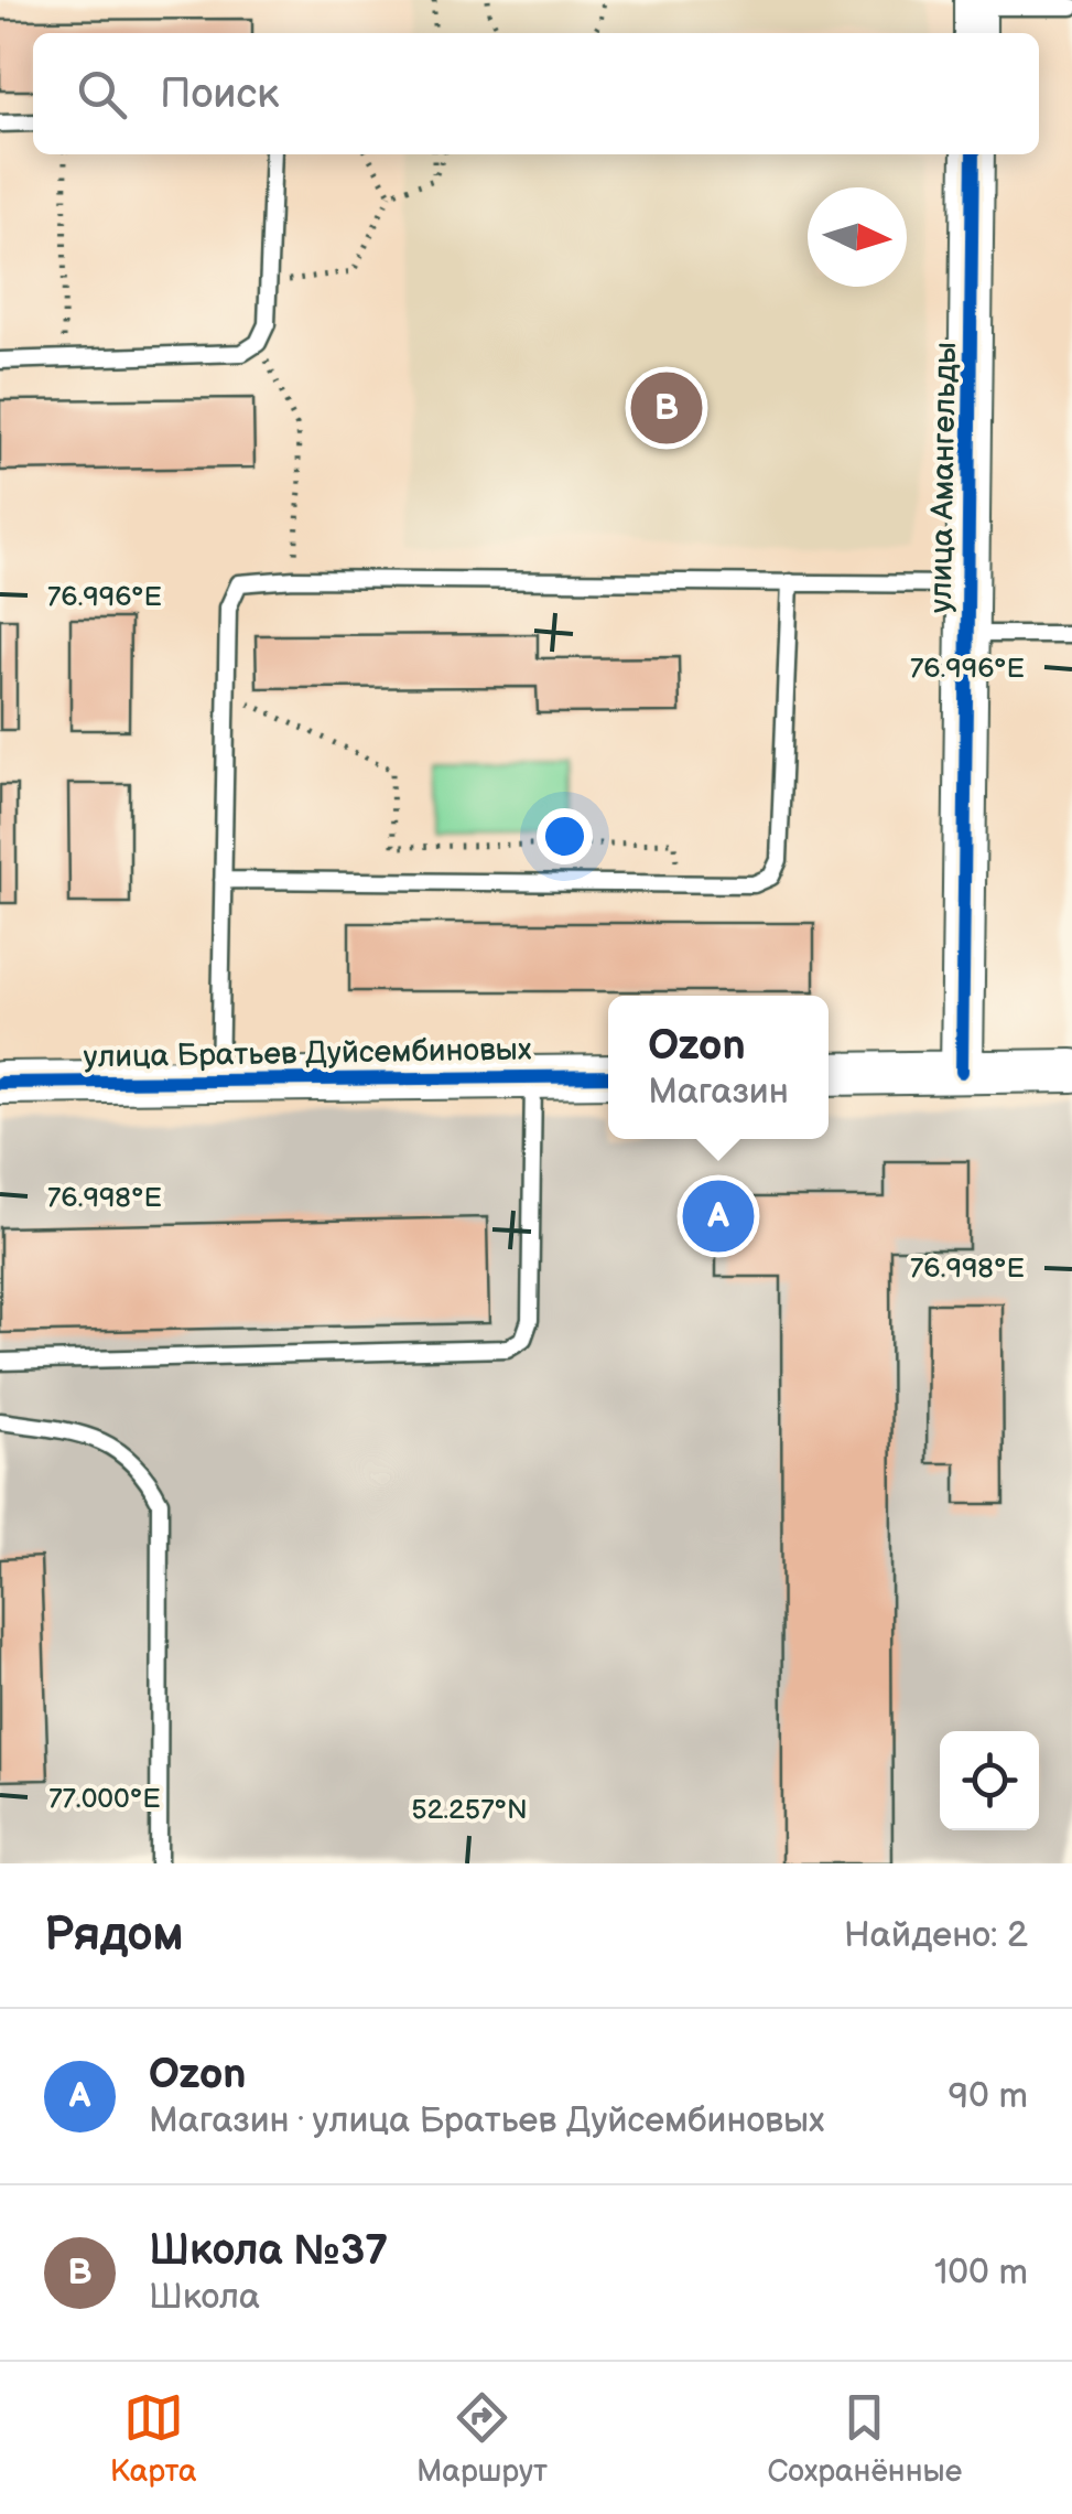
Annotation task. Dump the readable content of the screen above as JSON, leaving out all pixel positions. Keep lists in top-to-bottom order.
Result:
{
  "streets": {
    "street": ["улица Амангельды", "улица Братьев Дуйсембиновых"]
  },
  "north": "right",
  "page": {
    "search": "Поиск",
    "pins": ["B", "A"],
    "popup": ["Ozon", "Магазин"],
    "heading": ["Рядом", "Найдено: 2"],
    "list": [
      {
        "mark": "A",
        "name": "Ozon",
        "note": "Магазин · улица Братьев Дуйсембиновых",
        "value": "90 m"
      },
      {
        "mark": "B",
        "name": "Школа №37",
        "note": "Школа",
        "value": "100 m"
      }
    ],
    "nav": ["Карта", "Маршрут", "Сохранённые"]
  },
  "coordinates": [
    "76.996°E",
    "76.998°E",
    "77.000°E",
    "52.257°N"
  ]
}
